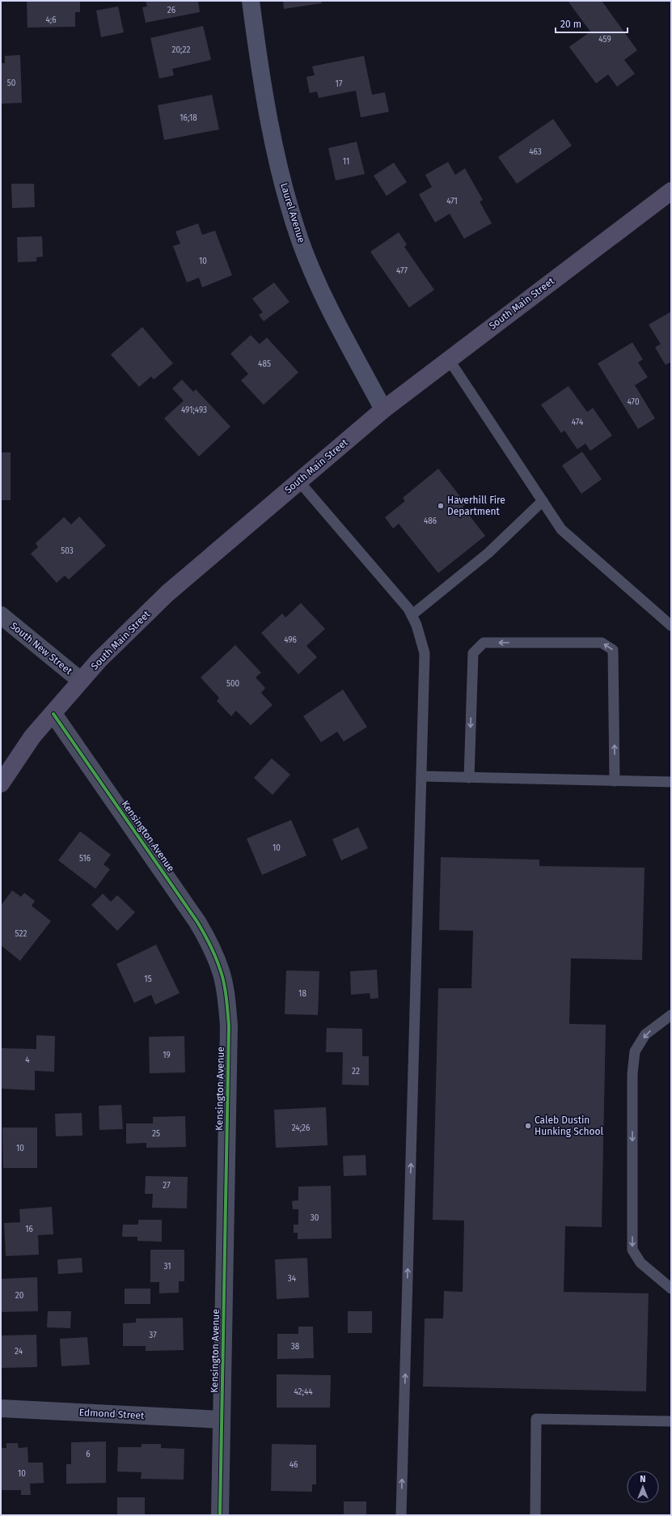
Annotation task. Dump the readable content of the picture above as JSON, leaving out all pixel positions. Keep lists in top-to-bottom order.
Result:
{
  "streets": {
    "main road": ["Laurel Avenue", "South Main Street"],
    "street": ["South New Street", "Kensington Avenue", "Edmond Street"]
  },
  "crossings": [
    ["Laurel Avenue", "South Main Street"],
    ["South Main Street", "South New Street"],
    ["South Main Street", "Kensington Avenue"],
    ["Kensington Avenue", "Edmond Street"]
  ],
  "places": ["Haverhill Fire Department", "Caleb Dustin Hunking School"],
  "house_numbers": [
    "26",
    "4;6",
    "459",
    "20;22",
    "50",
    "17",
    "16;18",
    "463",
    "11",
    "471",
    "10",
    "477",
    "485",
    "470",
    "491;493",
    "474",
    "486",
    "503",
    "496",
    "500",
    "10",
    "516",
    "522",
    "15",
    "18",
    "19",
    "4",
    "22",
    "24;26",
    "25",
    "10",
    "27",
    "30",
    "16",
    "31",
    "34",
    "20",
    "37",
    "38",
    "24",
    "42;44",
    "6",
    "46",
    "10"
  ],
  "scale_bar": "20 m",
  "north": "top"
}
